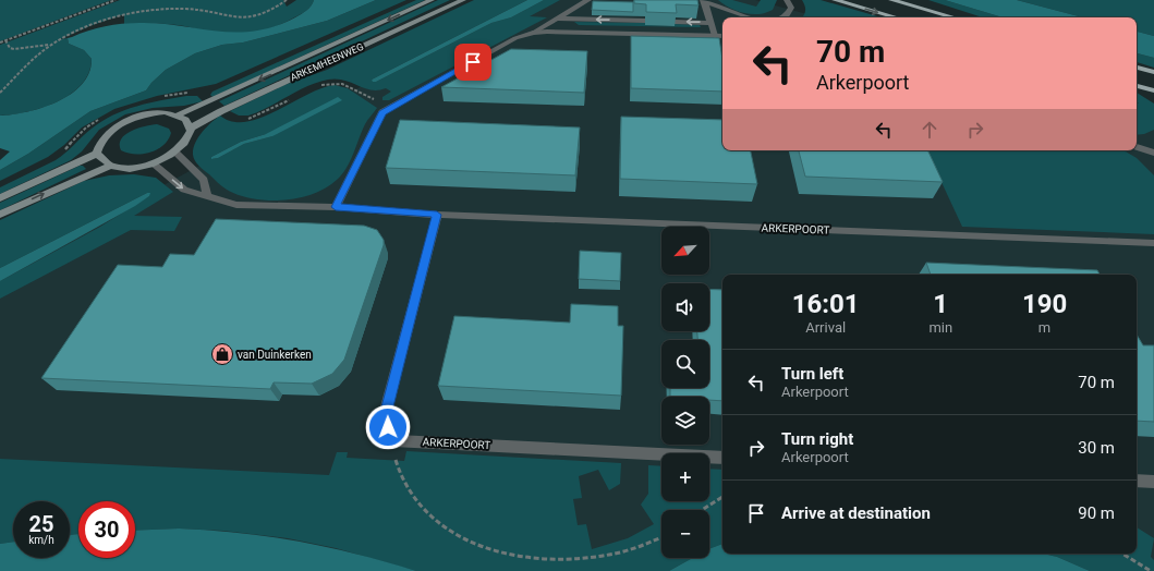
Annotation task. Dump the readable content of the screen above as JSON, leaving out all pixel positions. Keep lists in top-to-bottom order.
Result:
{
  "streets": {
    "main road": ["ARKEMHEENWEG"],
    "street": ["ARKERPOORT"]
  },
  "places": {
    "shop": ["van Duinkerken"]
  },
  "north": "bottom left",
  "page": {
    "turn": ["70 m", "Arkerpoort"],
    "map_buttons": ["+", "−"],
    "eta": [
      "16:01",
      "Arrival",
      "1",
      "min",
      "190",
      "m"
    ],
    "list": [
      {
        "name": "Turn left",
        "note": "Arkerpoort",
        "value": "70 m"
      },
      {
        "name": "Turn right",
        "note": "Arkerpoort",
        "value": "30 m"
      },
      {
        "name": "Arrive at destination",
        "value": "90 m"
      }
    ],
    "speed": "25 km/h",
    "limit": "30"
  }
}
